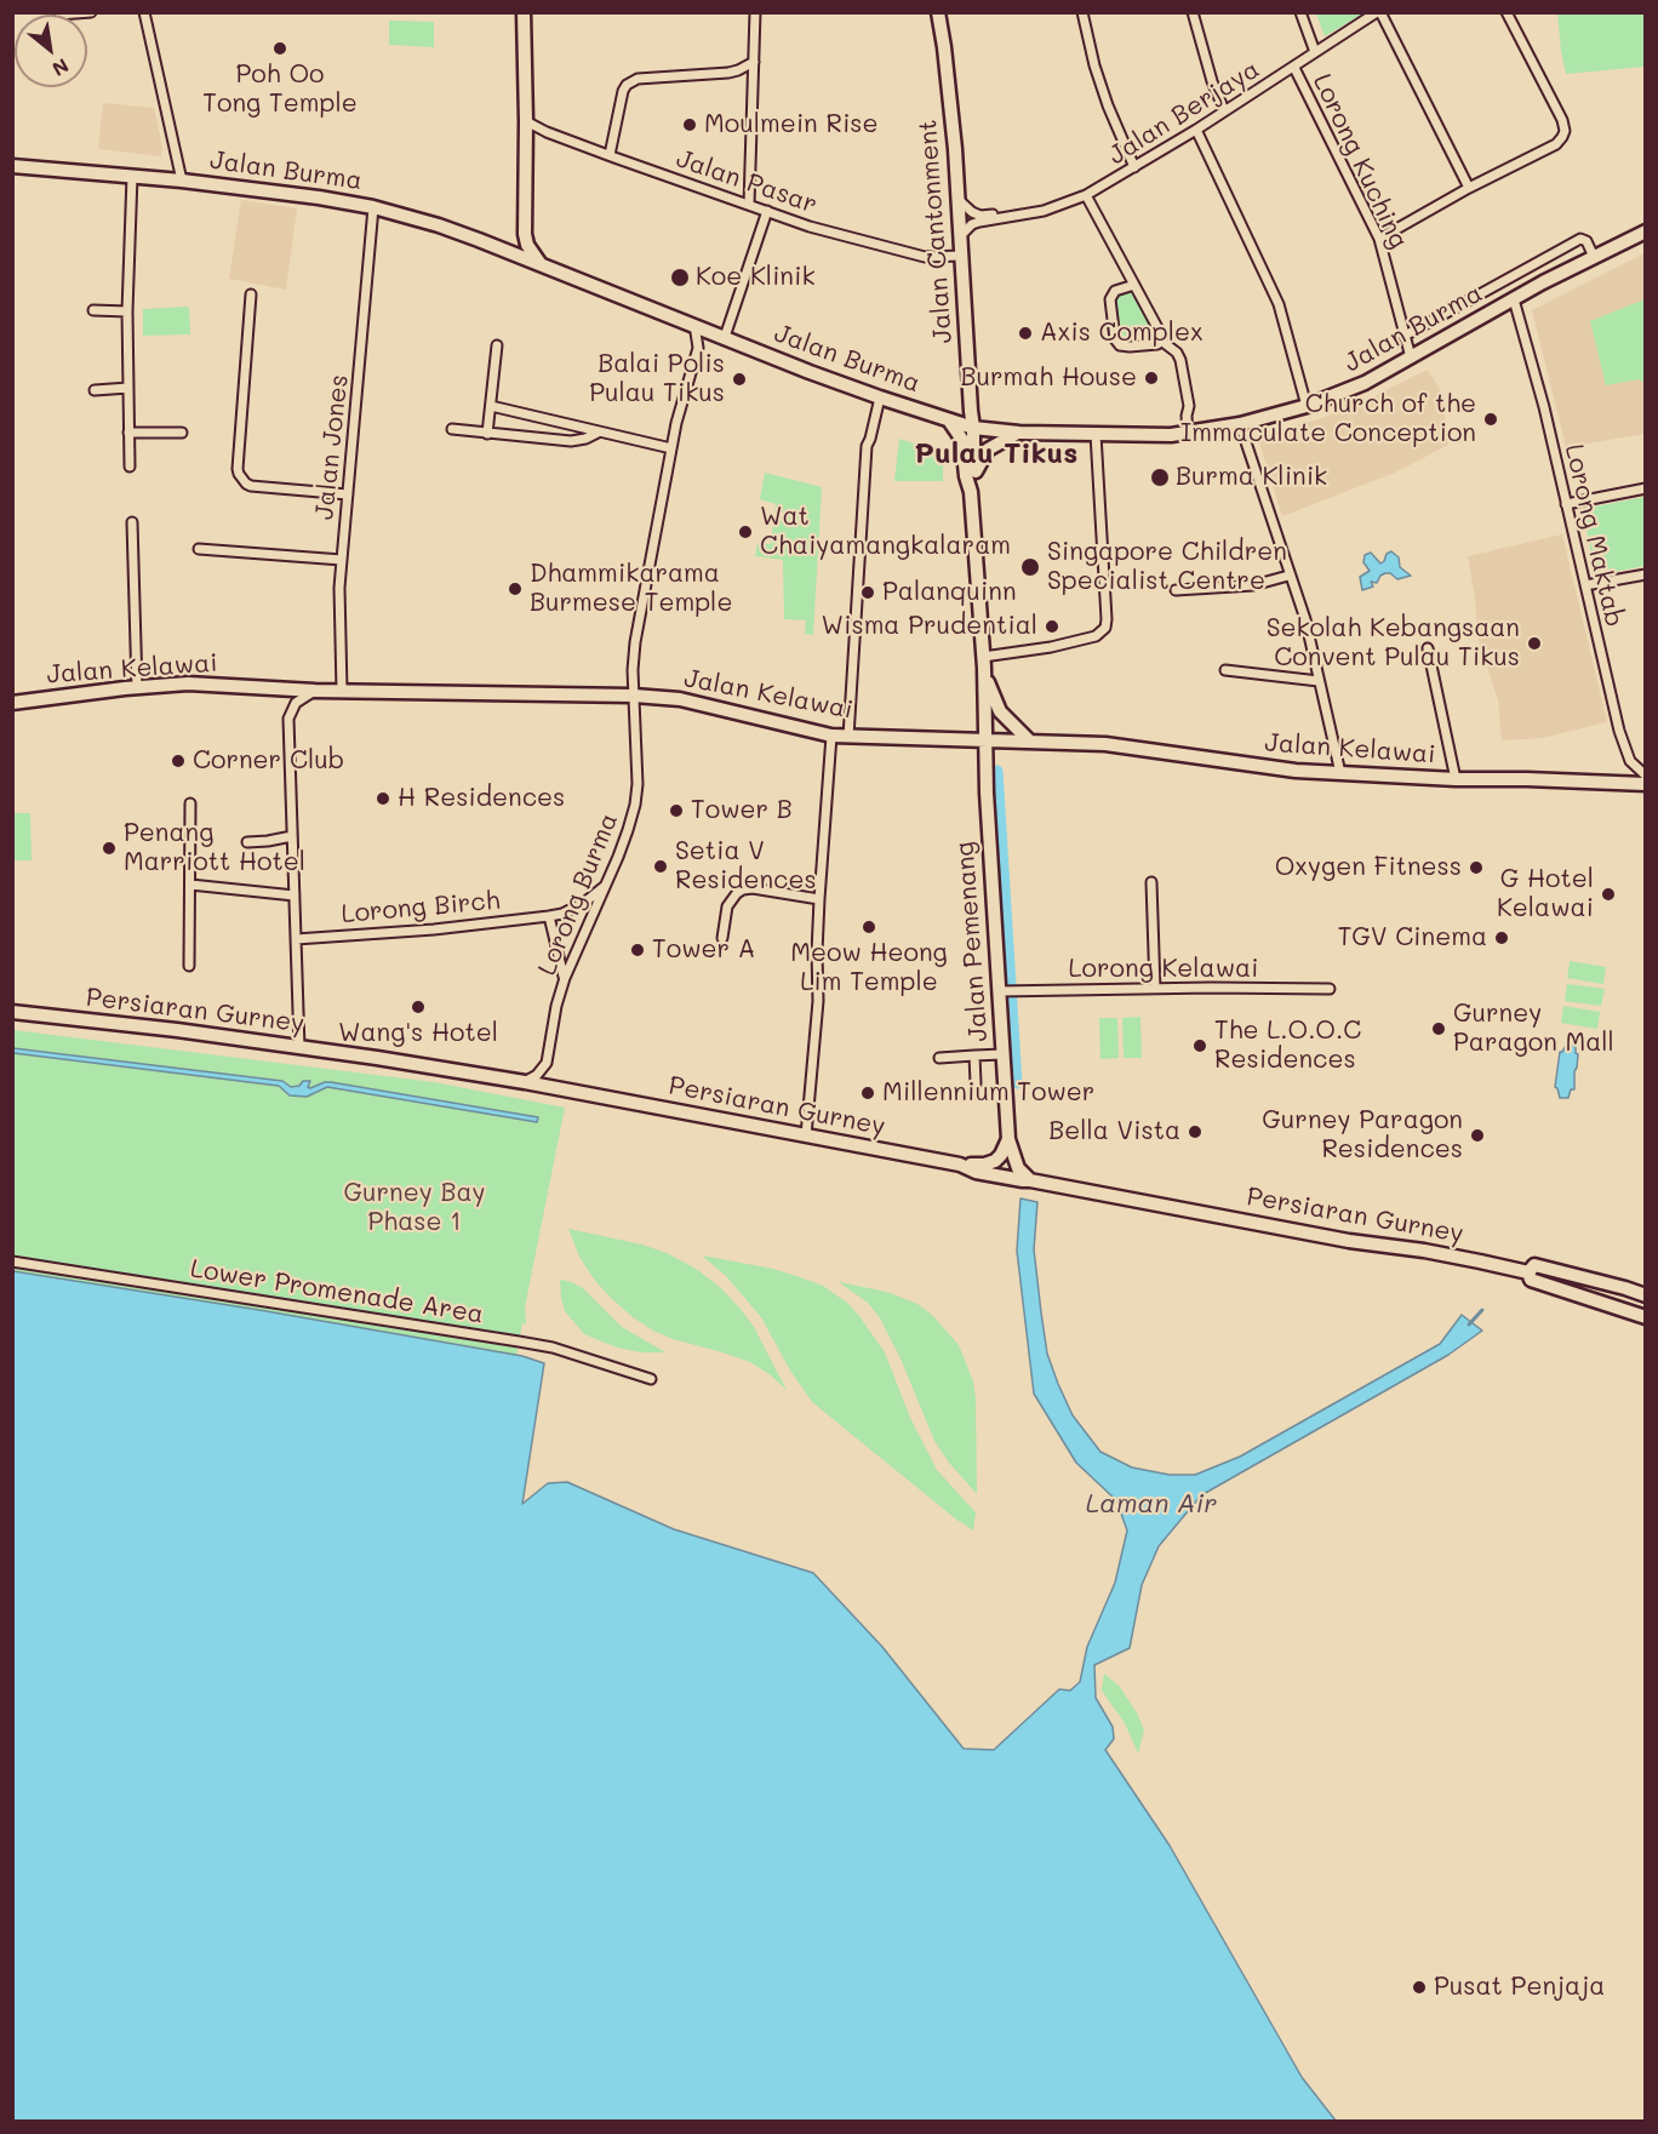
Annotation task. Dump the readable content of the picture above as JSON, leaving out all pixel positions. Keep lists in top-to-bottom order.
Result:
{
  "streets": {
    "main road": [
      "Jalan Burma",
      "Jalan Cantonment",
      "Jalan Kelawai",
      "Jalan Pemenang",
      "Persiaran Gurney"
    ],
    "street": [
      "Jalan Berjaya",
      "Lorong Kuching",
      "Jalan Pasar",
      "Jalan Jones",
      "Lorong Maktab",
      "Lorong Burma",
      "Lorong Birch",
      "Lorong Kelawai",
      "Lower Promenade Area"
    ]
  },
  "crossings": [
    ["Jalan Berjaya", "Lorong Kuching"],
    ["Jalan Berjaya", "Jalan Cantonment"],
    ["Lorong Kuching", "Jalan Burma"],
    ["Jalan Burma", "Jalan Cantonment"],
    ["Jalan Burma", "Jalan Jones"],
    ["Jalan Burma", "Lorong Maktab"],
    ["Jalan Burma", "Lorong Burma"],
    ["Jalan Pasar", "Jalan Cantonment"],
    ["Jalan Cantonment", "Jalan Kelawai"],
    ["Jalan Cantonment", "Jalan Pemenang"],
    ["Jalan Jones", "Jalan Kelawai"],
    ["Jalan Kelawai", "Lorong Burma"],
    ["Jalan Kelawai", "Jalan Pemenang"],
    ["Lorong Burma", "Lorong Birch"],
    ["Lorong Burma", "Persiaran Gurney"],
    ["Jalan Pemenang", "Lorong Kelawai"],
    ["Jalan Pemenang", "Persiaran Gurney"]
  ],
  "districts": ["Pulau Tikus"],
  "water": ["Laman Air"],
  "parks": ["Gurney Bay Phase 1"],
  "places": [
    "Poh Oo Tong Temple",
    "Moulmein Rise",
    "Koe Klinik",
    "Axis Complex",
    "Burmah House",
    "Balai Polis Pulau Tikus",
    "Church of the Immaculate Conception",
    "Burma Klinik",
    "Wat Chaiyamangkalaram",
    "Singapore Children Specialist Centre",
    "Dhammikarama Burmese Temple",
    "Palanquinn",
    "Wisma Prudential",
    "Sekolah Kebangsaan Convent Pulau Tikus",
    "Corner Club",
    "H Residences",
    "Tower B",
    "Penang Marriott Hotel",
    "Setia V Residences",
    "Oxygen Fitness",
    "G Hotel Kelawai",
    "Meow Heong Lim Temple",
    "TGV Cinema",
    "Tower A",
    "Wang's Hotel",
    "Gurney Paragon Mall",
    "The L.O.O.C Residences",
    "Millennium Tower",
    "Bella Vista",
    "Gurney Paragon Residences",
    "Pusat Penjaja"
  ],
  "north": "bottom right"
}
